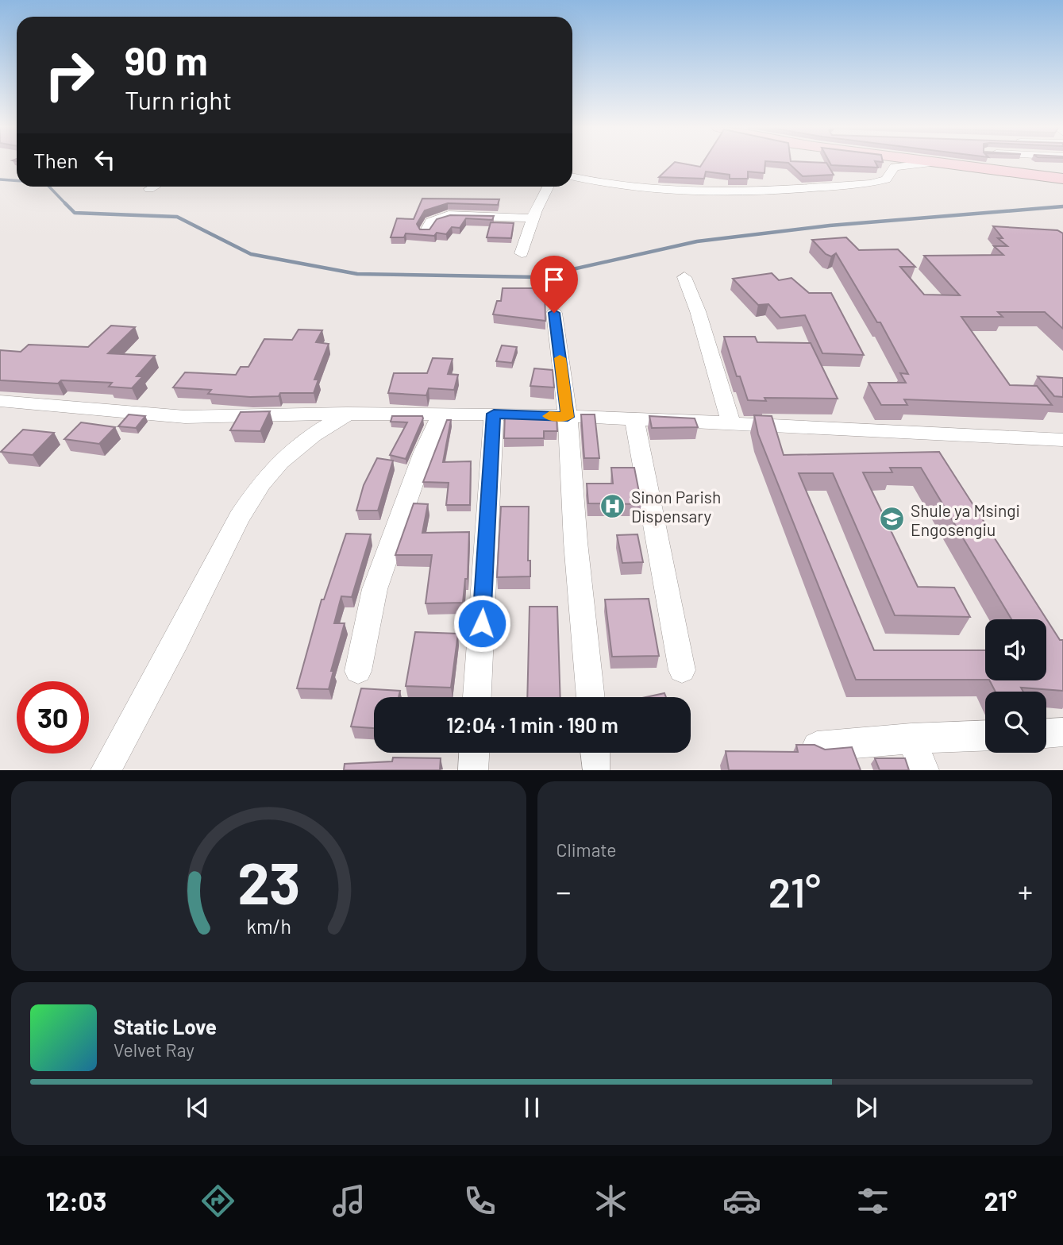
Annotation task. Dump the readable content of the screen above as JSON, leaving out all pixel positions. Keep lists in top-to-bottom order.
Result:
{
  "places": {
    "hospital": ["Sinon Parish Dispensary"],
    "school or university": ["Shule ya Msingi Engosengiu"]
  },
  "page": {
    "turn": ["90 m", "Turn right"],
    "then": "Then",
    "limit": "30",
    "trip": "12:04 · 1 min · 190 m",
    "tile": "Climate",
    "heat": ["−", "21°", "+"],
    "song": ["Static Love", "Velvet Ray"],
    "tabs": ["12:03", "21°"],
    "gauge": ["23", "km/h"]
  }
}
